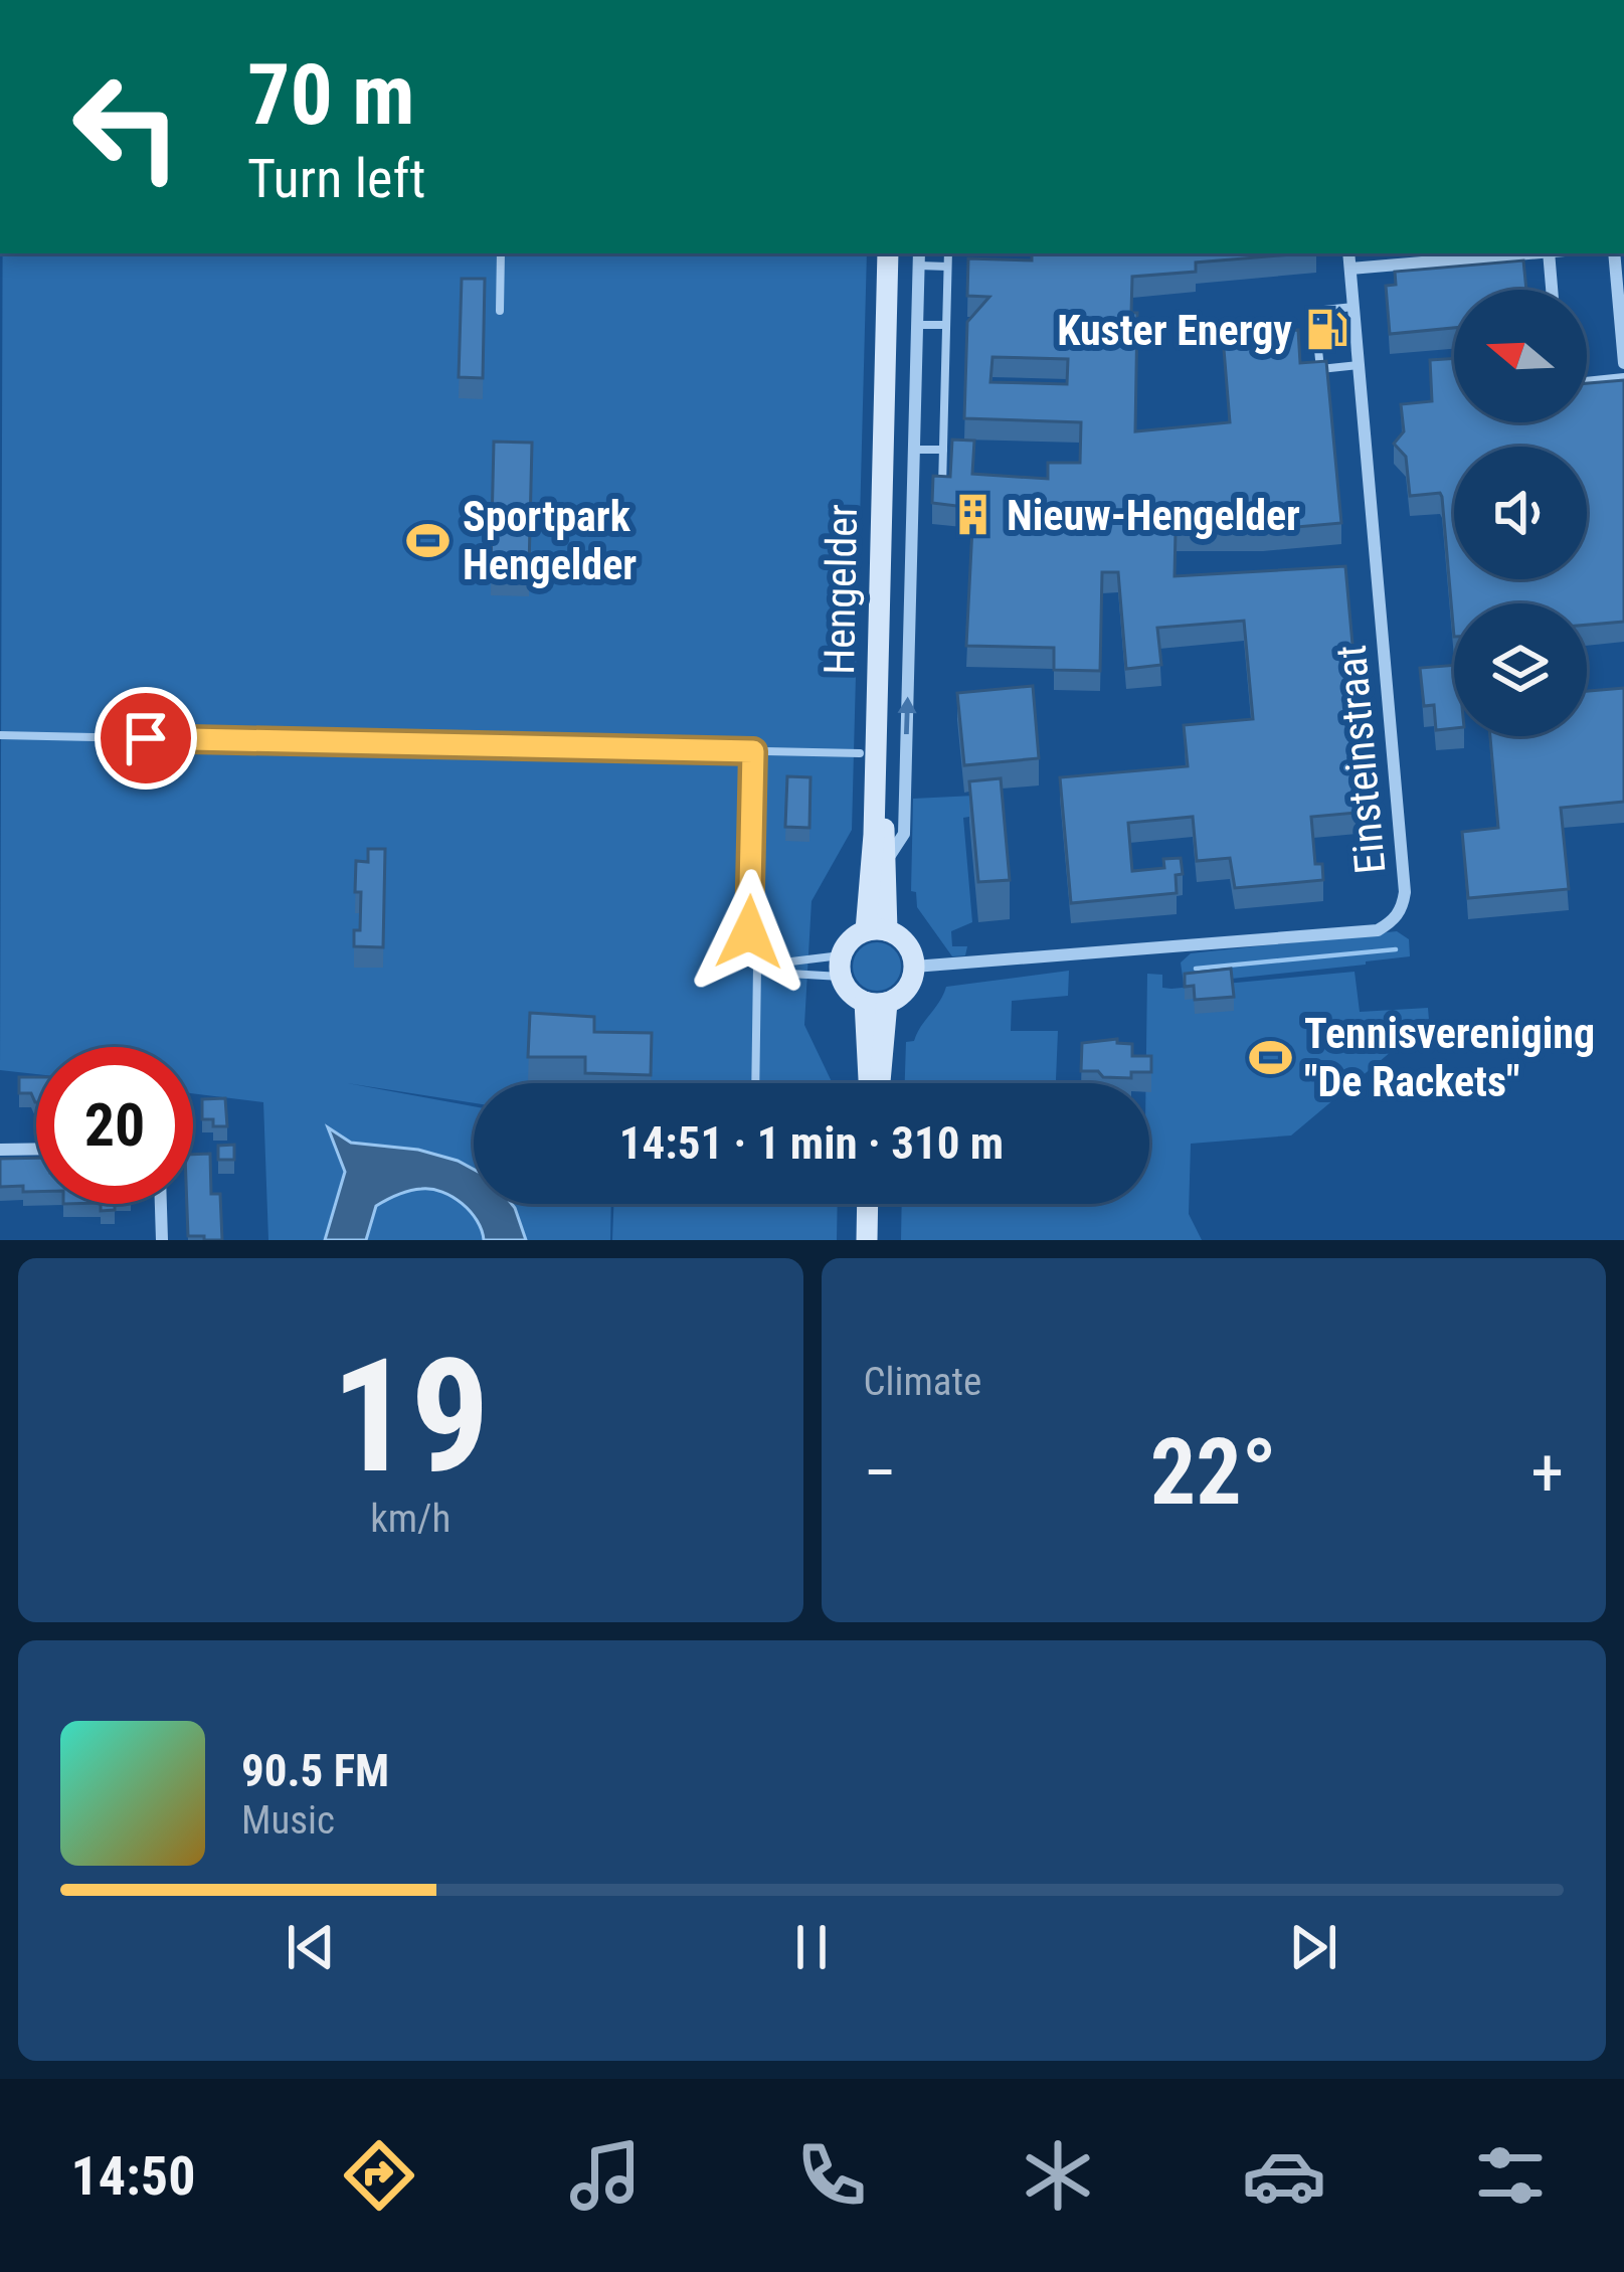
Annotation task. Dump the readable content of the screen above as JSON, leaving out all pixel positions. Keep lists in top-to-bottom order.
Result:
{
  "streets": {
    "main road": ["Hengelder"],
    "street": ["Einsteinstraat"]
  },
  "crossings": [
    ["Hengelder", "Einsteinstraat"]
  ],
  "places": {
    "fuel station": ["Kuster Energy"],
    "building": ["Nieuw-Hengelder"],
    "sports": ["Sportpark Hengelder", "Tennisvereniging \"De Rackets\""]
  },
  "north": "left",
  "page": {
    "turn": ["70 m", "Turn left"],
    "limit": "20",
    "trip": "14:51 · 1 min · 310 m",
    "tile": [
      ["19", "km/h"],
      "Climate"
    ],
    "heat": ["−", "22°", "+"],
    "song": ["90.5 FM", "Music"],
    "tabs": "14:50"
  }
}
